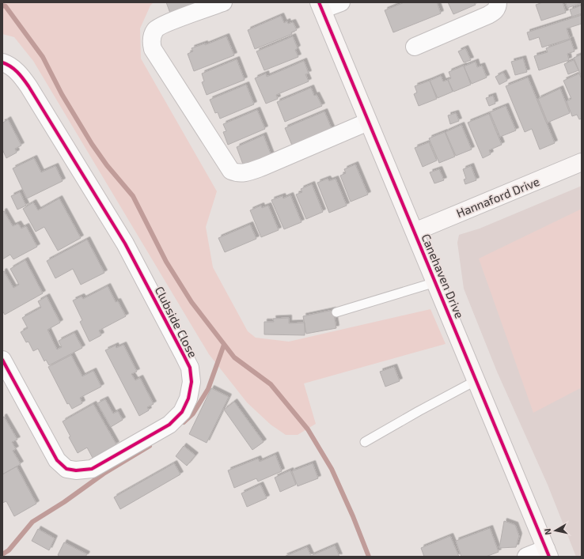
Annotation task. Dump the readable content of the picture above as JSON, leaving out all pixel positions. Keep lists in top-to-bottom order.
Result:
{
  "streets": {
    "street": ["Hannaford Drive", "Canehaven Drive", "Clubside Close"]
  },
  "crossings": [
    ["Hannaford Drive", "Canehaven Drive"]
  ],
  "north": "left"
}
